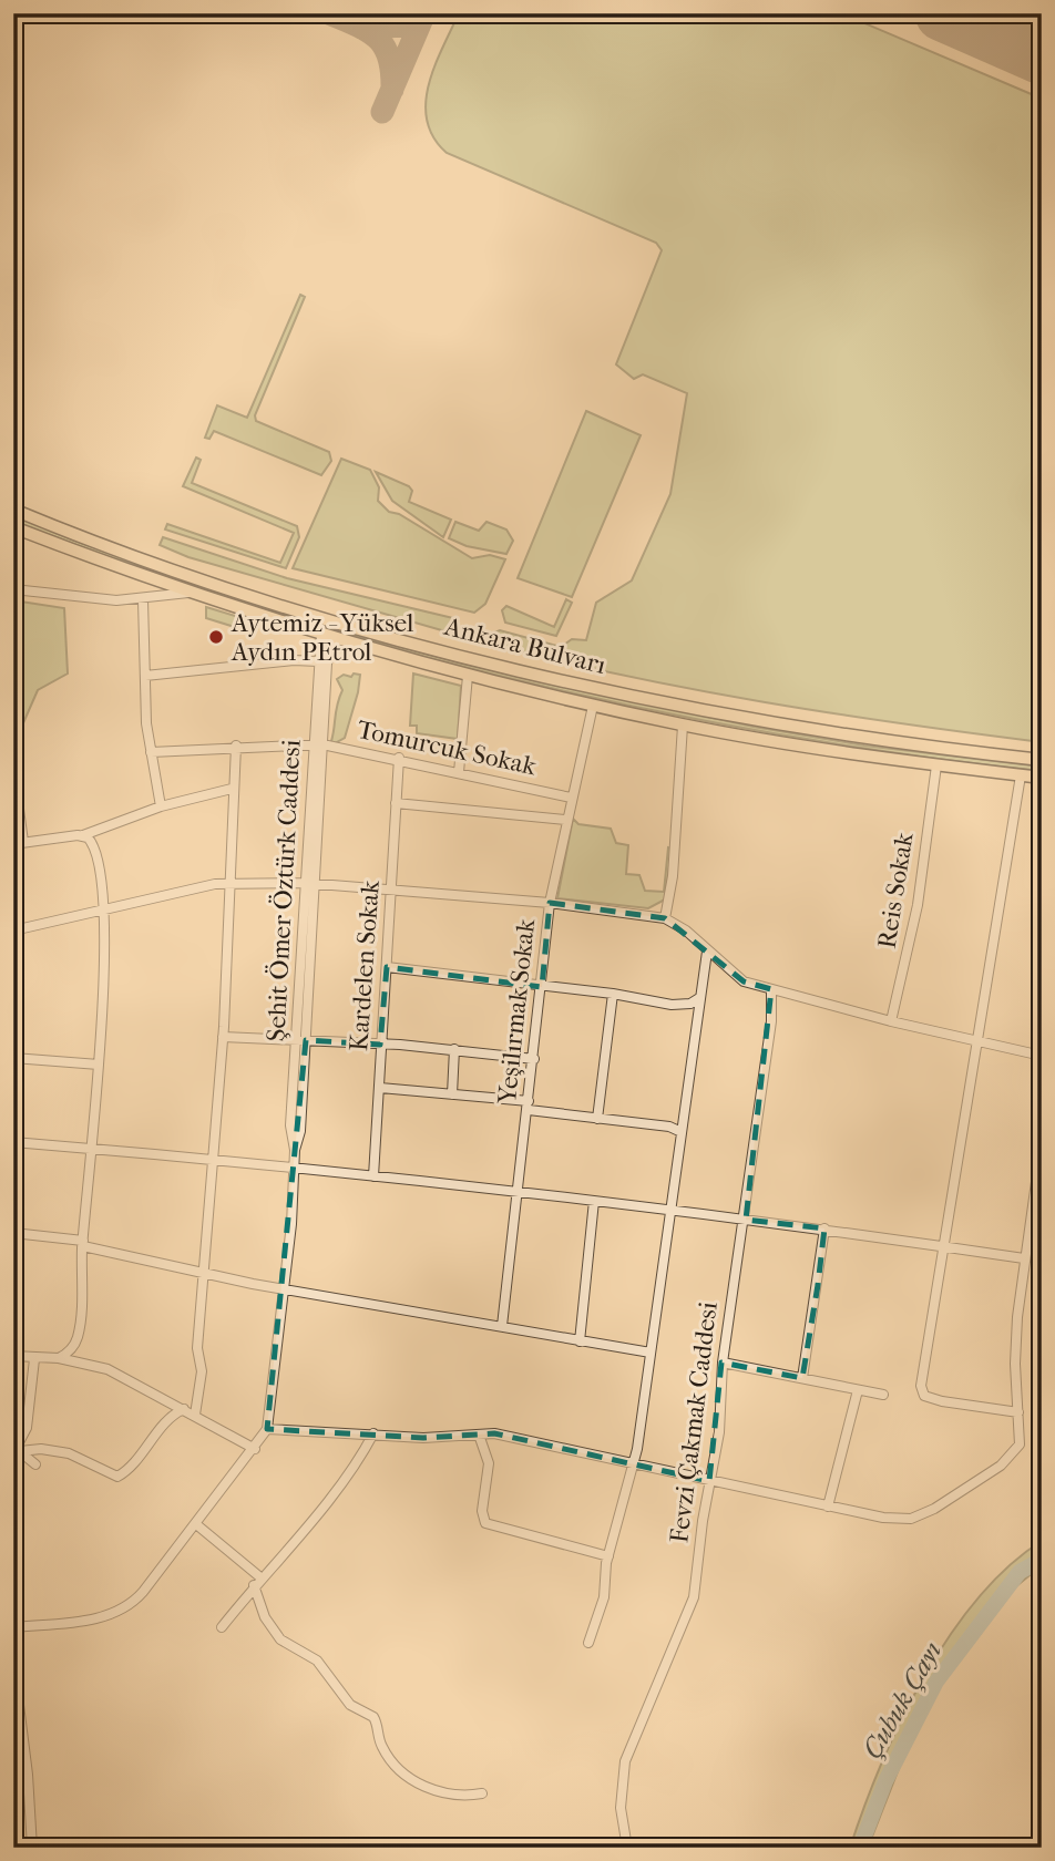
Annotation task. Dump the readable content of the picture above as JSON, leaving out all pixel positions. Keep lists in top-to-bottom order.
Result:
{
  "streets": {
    "main road": ["Ankara Bulvarı"],
    "street": [
      "Tomurcuk Sokak",
      "Şehit Ömer Öztürk Caddesi",
      "Reis Sokak",
      "Kardelen Sokak",
      "Yeşilırmak Sokak",
      "Fevzi Çakmak Caddesi"
    ]
  },
  "crossings": [
    ["Ankara Bulvarı", "Şehit Ömer Öztürk Caddesi"],
    ["Ankara Bulvarı", "Reis Sokak"],
    ["Ankara Bulvarı", "Yeşilırmak Sokak"],
    ["Tomurcuk Sokak", "Şehit Ömer Öztürk Caddesi"],
    ["Tomurcuk Sokak", "Kardelen Sokak"],
    ["Tomurcuk Sokak", "Yeşilırmak Sokak"]
  ],
  "water": ["Çubuk Çayı"],
  "places": ["Aytemiz - Yüksel Aydın PEtrol"]
}
